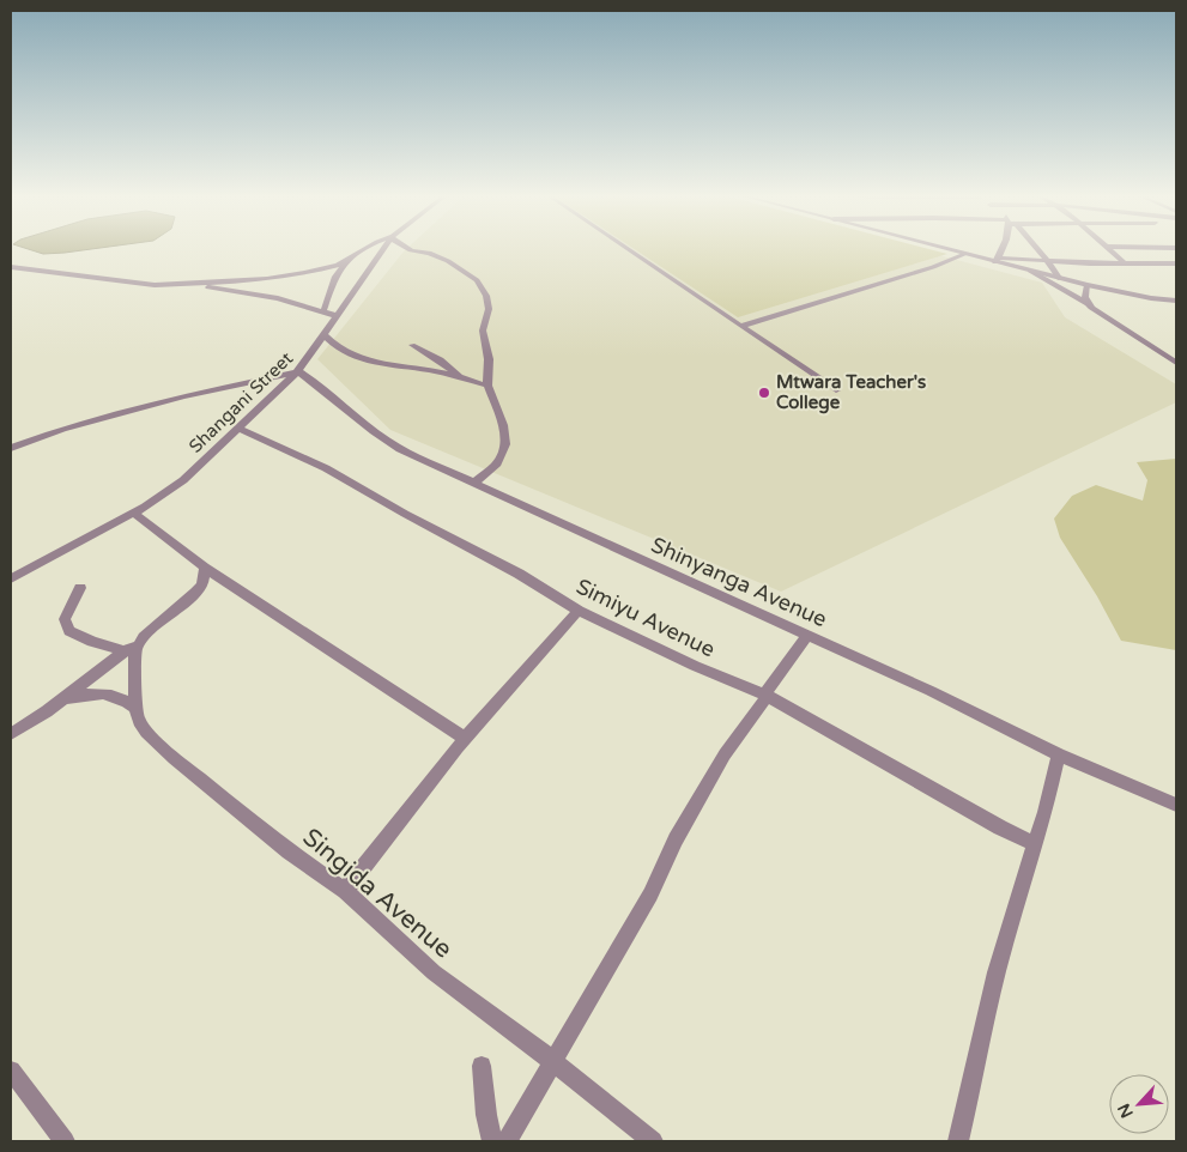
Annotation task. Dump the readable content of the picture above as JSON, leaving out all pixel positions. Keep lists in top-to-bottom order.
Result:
{
  "streets": {
    "street": [
      "Shangani Street",
      "Shinyanga Avenue",
      "Simiyu Avenue",
      "Singida Avenue"
    ]
  },
  "crossings": [
    ["Shangani Street", "Shinyanga Avenue"],
    ["Shangani Street", "Simiyu Avenue"]
  ],
  "places": ["Mtwara Teacher's College"],
  "north": "bottom left"
}
